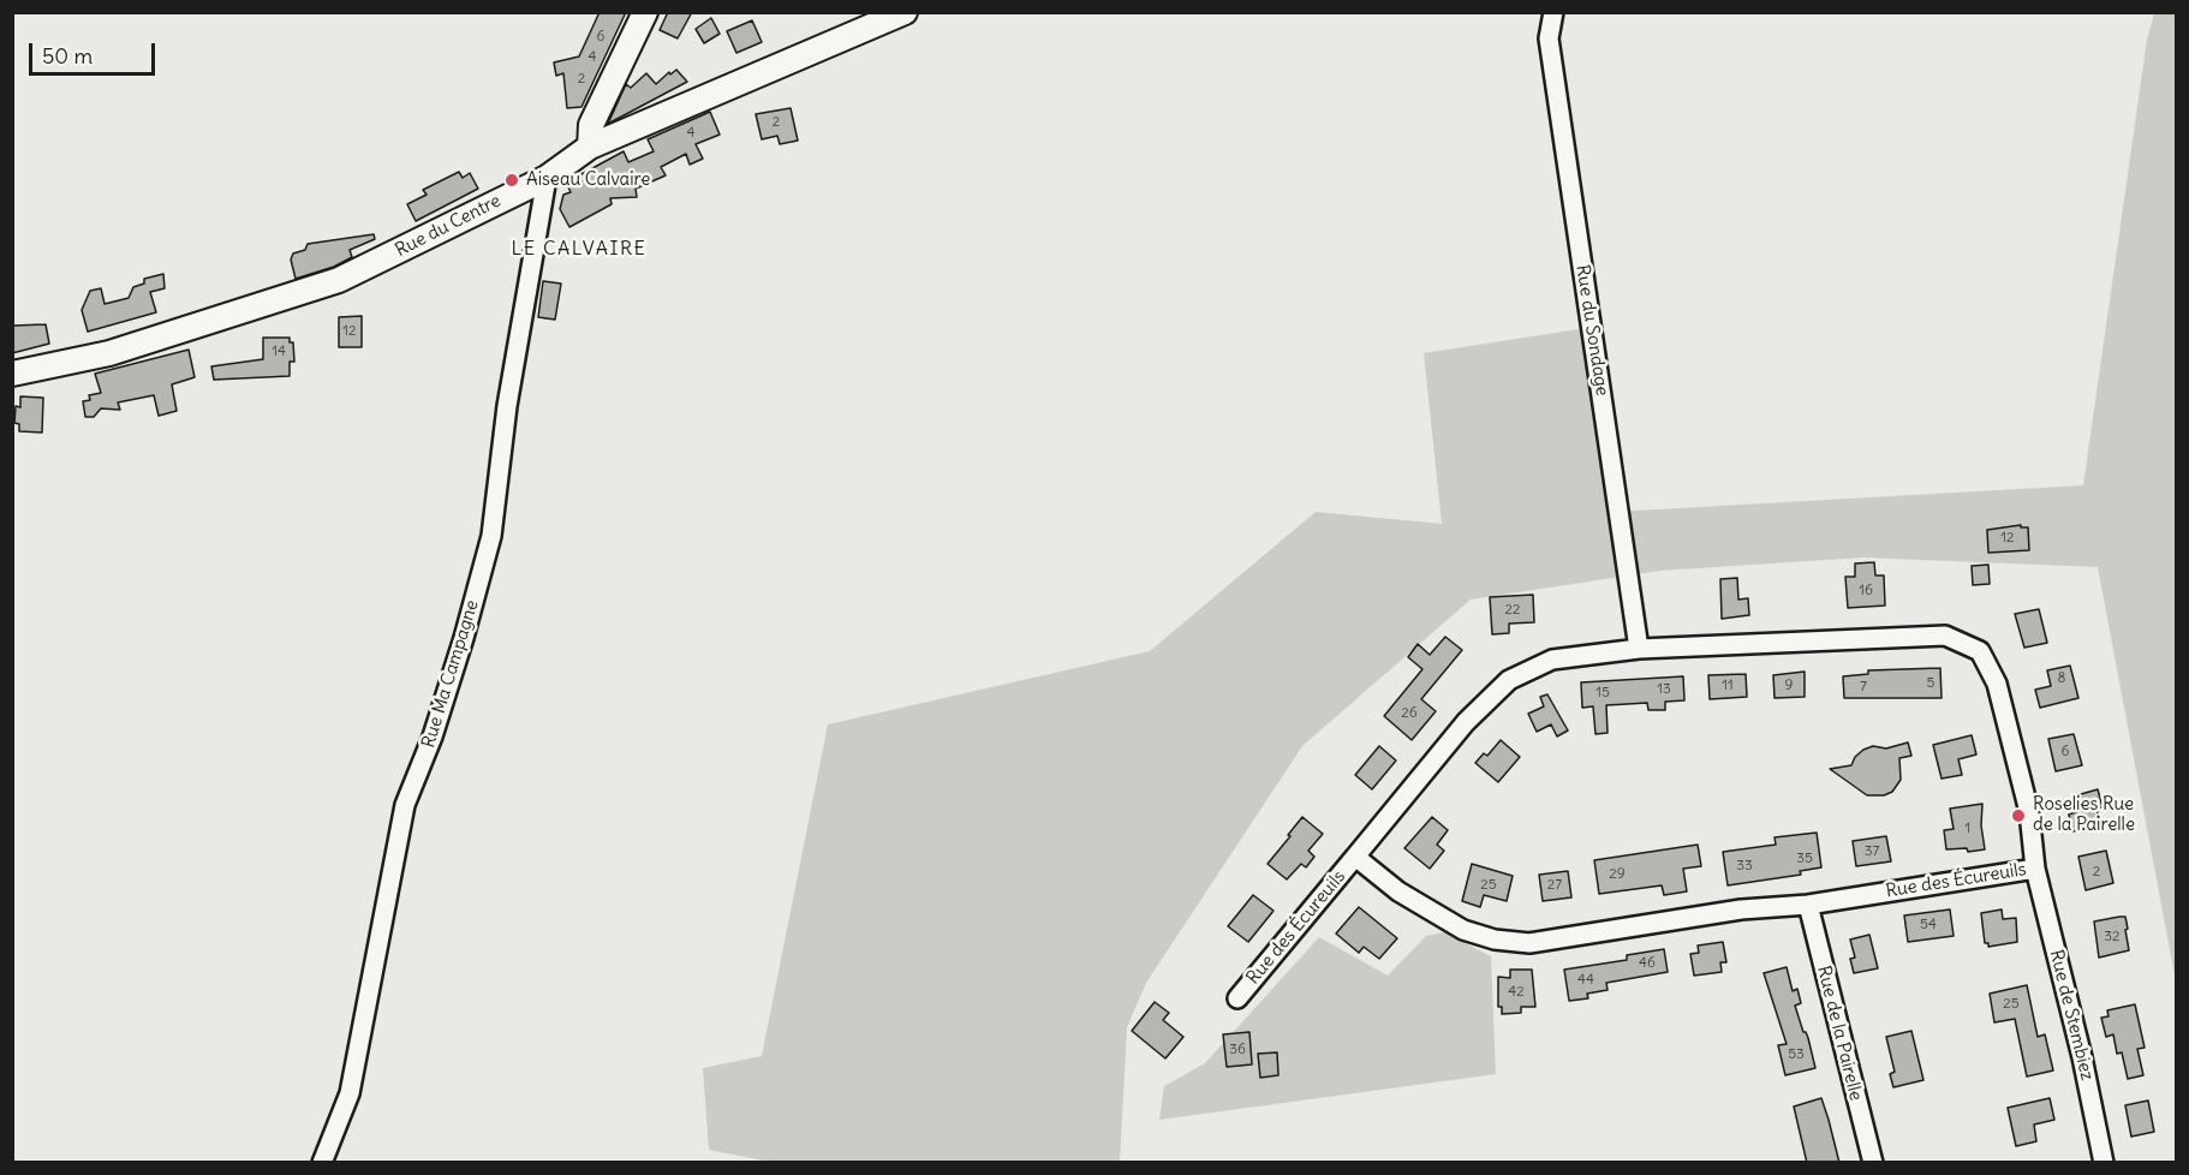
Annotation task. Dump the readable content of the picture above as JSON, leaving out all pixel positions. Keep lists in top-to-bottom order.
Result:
{
  "streets": {
    "street": [
      "Rue du Centre",
      "Rue du Sondage",
      "Rue Ma Campagne",
      "Rue des Écureuils",
      "Rue de Stembiez",
      "Rue de la Pairelle"
    ]
  },
  "crossings": [
    ["Rue du Centre", "Rue Ma Campagne"],
    ["Rue du Sondage", "Rue des Écureuils"],
    ["Rue des Écureuils", "Rue de Stembiez"],
    ["Rue des Écureuils", "Rue de la Pairelle"]
  ],
  "districts": ["LE CALVAIRE"],
  "places": ["Aiseau Calvaire", "Roselies Rue de la Pairelle"],
  "house_numbers": [
    "6",
    "4",
    "2",
    "2",
    "4",
    "12",
    "14",
    "12",
    "16",
    "22",
    "8",
    "5",
    "11",
    "9",
    "7",
    "13",
    "15",
    "26",
    "6",
    "1",
    "37",
    "35",
    "33",
    "2",
    "29",
    "25",
    "27",
    "54",
    "32",
    "46",
    "44",
    "42",
    "25",
    "36",
    "53"
  ],
  "scale_bar": "50 m"
}
